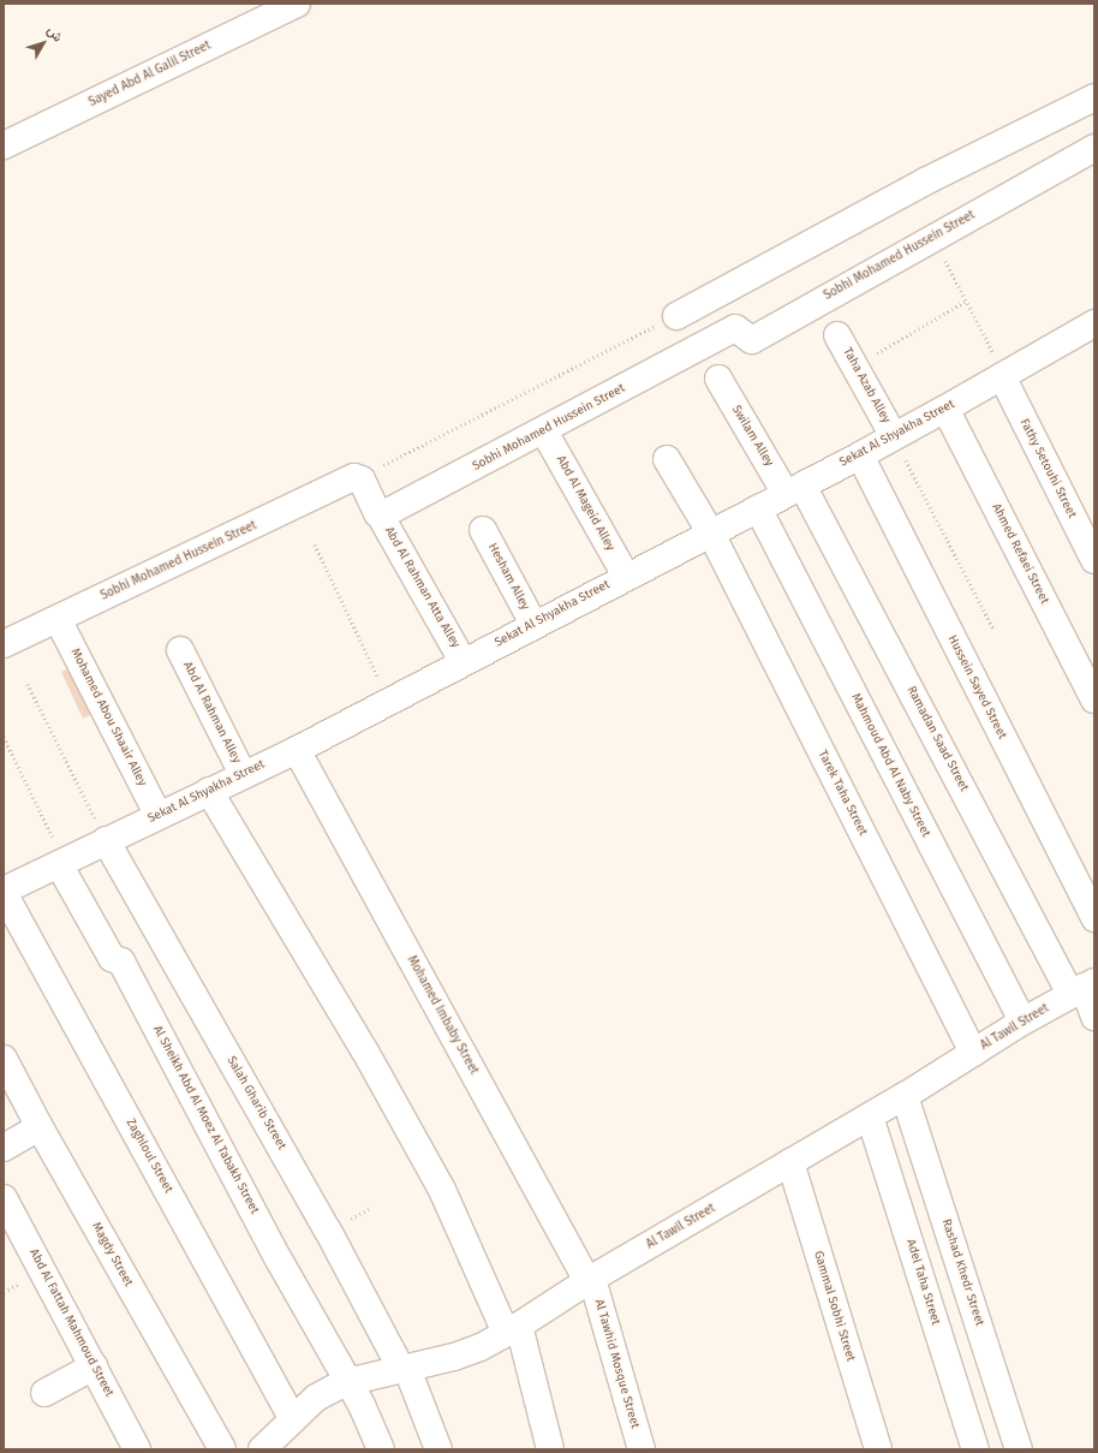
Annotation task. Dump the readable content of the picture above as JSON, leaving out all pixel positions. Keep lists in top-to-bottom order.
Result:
{
  "streets": {
    "street": [
      "Sayed Abd Al Galil Street",
      "Sobhi Mohamed Hussein Street",
      "Taha Azab Alley",
      "Sekat Al Shyakha Street",
      "Swilam Alley",
      "Fathy Setouhi Street",
      "Abd Al Mageid Alley",
      "Ahmed Refaei Street",
      "Hesham Alley",
      "Abd Al Rahman Atta Alley",
      "Hussein Sayed Street",
      "Abd Al Rahman Alley",
      "Mohamed Abou Shaair Alley",
      "Ramadan Saad Street",
      "Mahmoud Abd Al Naby Street",
      "Tarek Taha Street",
      "Mohamed Imbaby Street",
      "Al Tawil Street",
      "Salah Gharib Street",
      "Al Sheikh Abd Al Moez Al Tabakh Street",
      "Zaghloul Street",
      "Magdy Street",
      "Rashad Khedr Street",
      "Adel Taha Street",
      "Gammal Sobhi Street",
      "Abd Al Fattah Mahmoud Street",
      "Al Tawhid Mosque Street"
    ]
  },
  "crossings": [
    ["Sobhi Mohamed Hussein Street", "Abd Al Mageid Alley"],
    ["Sobhi Mohamed Hussein Street", "Abd Al Rahman Atta Alley"],
    ["Sobhi Mohamed Hussein Street", "Mohamed Abou Shaair Alley"],
    ["Taha Azab Alley", "Sekat Al Shyakha Street"],
    ["Sekat Al Shyakha Street", "Swilam Alley"],
    ["Sekat Al Shyakha Street", "Fathy Setouhi Street"],
    ["Sekat Al Shyakha Street", "Abd Al Mageid Alley"],
    ["Sekat Al Shyakha Street", "Ahmed Refaei Street"],
    ["Sekat Al Shyakha Street", "Hesham Alley"],
    ["Sekat Al Shyakha Street", "Abd Al Rahman Atta Alley"],
    ["Sekat Al Shyakha Street", "Hussein Sayed Street"],
    ["Sekat Al Shyakha Street", "Abd Al Rahman Alley"],
    ["Sekat Al Shyakha Street", "Mohamed Abou Shaair Alley"],
    ["Sekat Al Shyakha Street", "Ramadan Saad Street"],
    ["Sekat Al Shyakha Street", "Mahmoud Abd Al Naby Street"],
    ["Sekat Al Shyakha Street", "Tarek Taha Street"],
    ["Sekat Al Shyakha Street", "Mohamed Imbaby Street"],
    ["Sekat Al Shyakha Street", "Salah Gharib Street"],
    ["Sekat Al Shyakha Street", "Al Sheikh Abd Al Moez Al Tabakh Street"],
    ["Sekat Al Shyakha Street", "Zaghloul Street"],
    ["Swilam Alley", "Ramadan Saad Street"],
    ["Ramadan Saad Street", "Al Tawil Street"],
    ["Mahmoud Abd Al Naby Street", "Al Tawil Street"],
    ["Tarek Taha Street", "Al Tawil Street"],
    ["Mohamed Imbaby Street", "Al Tawil Street"],
    ["Mohamed Imbaby Street", "Al Tawhid Mosque Street"],
    ["Al Tawil Street", "Salah Gharib Street"],
    ["Al Tawil Street", "Al Sheikh Abd Al Moez Al Tabakh Street"],
    ["Al Tawil Street", "Zaghloul Street"],
    ["Al Tawil Street", "Rashad Khedr Street"],
    ["Al Tawil Street", "Adel Taha Street"],
    ["Al Tawil Street", "Gammal Sobhi Street"],
    ["Al Tawil Street", "Al Tawhid Mosque Street"]
  ],
  "north": "top right"
}
